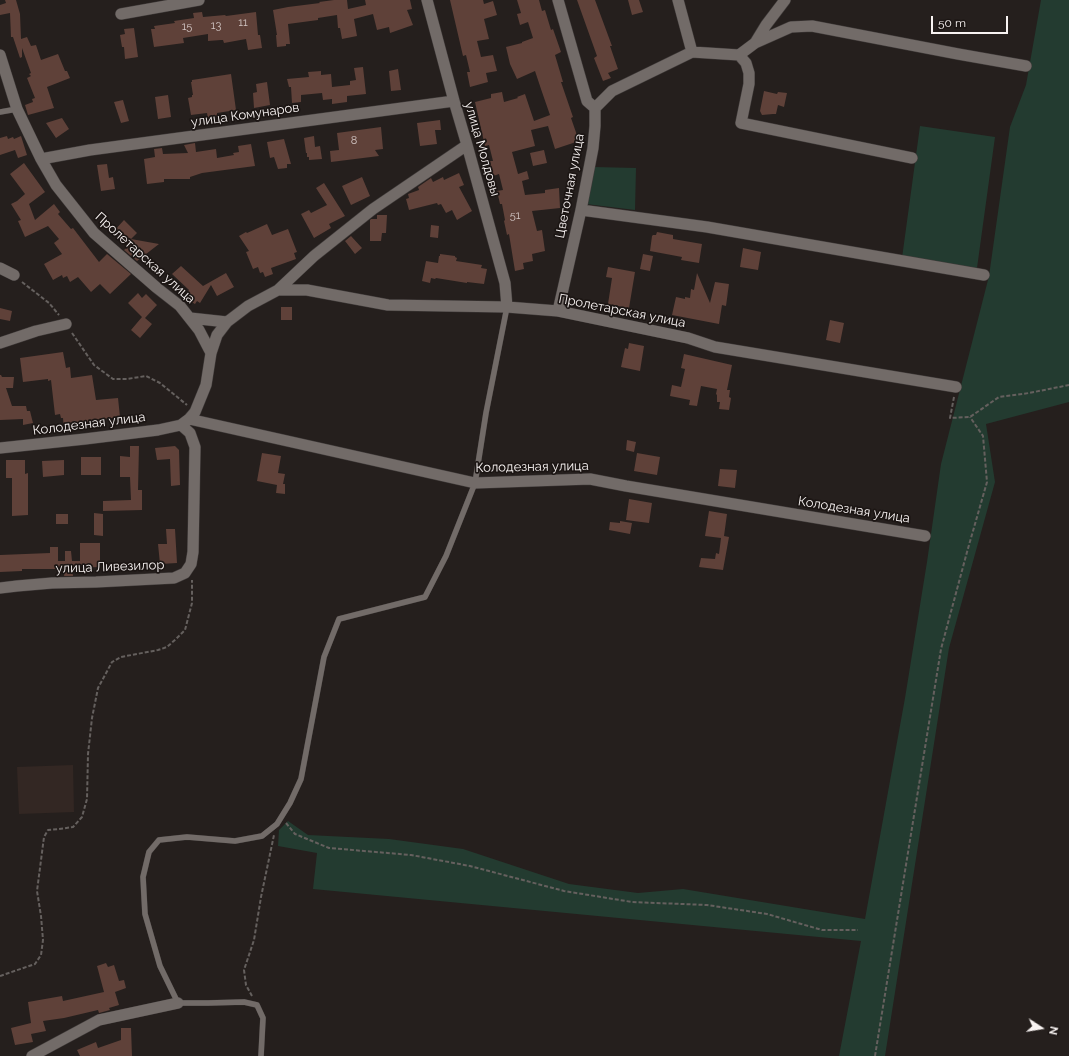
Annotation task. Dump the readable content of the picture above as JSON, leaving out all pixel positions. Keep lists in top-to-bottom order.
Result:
{
  "streets": {
    "street": [
      "улица Комунаров",
      "улица Молдовы",
      "Цветочная улица",
      "Пролетарская улица",
      "Колодезная улица",
      "улица Ливезилор"
    ]
  },
  "crossings": [
    ["улица Комунаров", "улица Молдовы"],
    ["улица Комунаров", "Пролетарская улица"],
    ["улица Молдовы", "Пролетарская улица"],
    ["Цветочная улица", "Пролетарская улица"],
    ["Пролетарская улица", "Колодезная улица"]
  ],
  "house_numbers": [
    "11",
    "13",
    "15",
    "8",
    "51"
  ],
  "scale_bar": "50 m",
  "north": "right"
}
